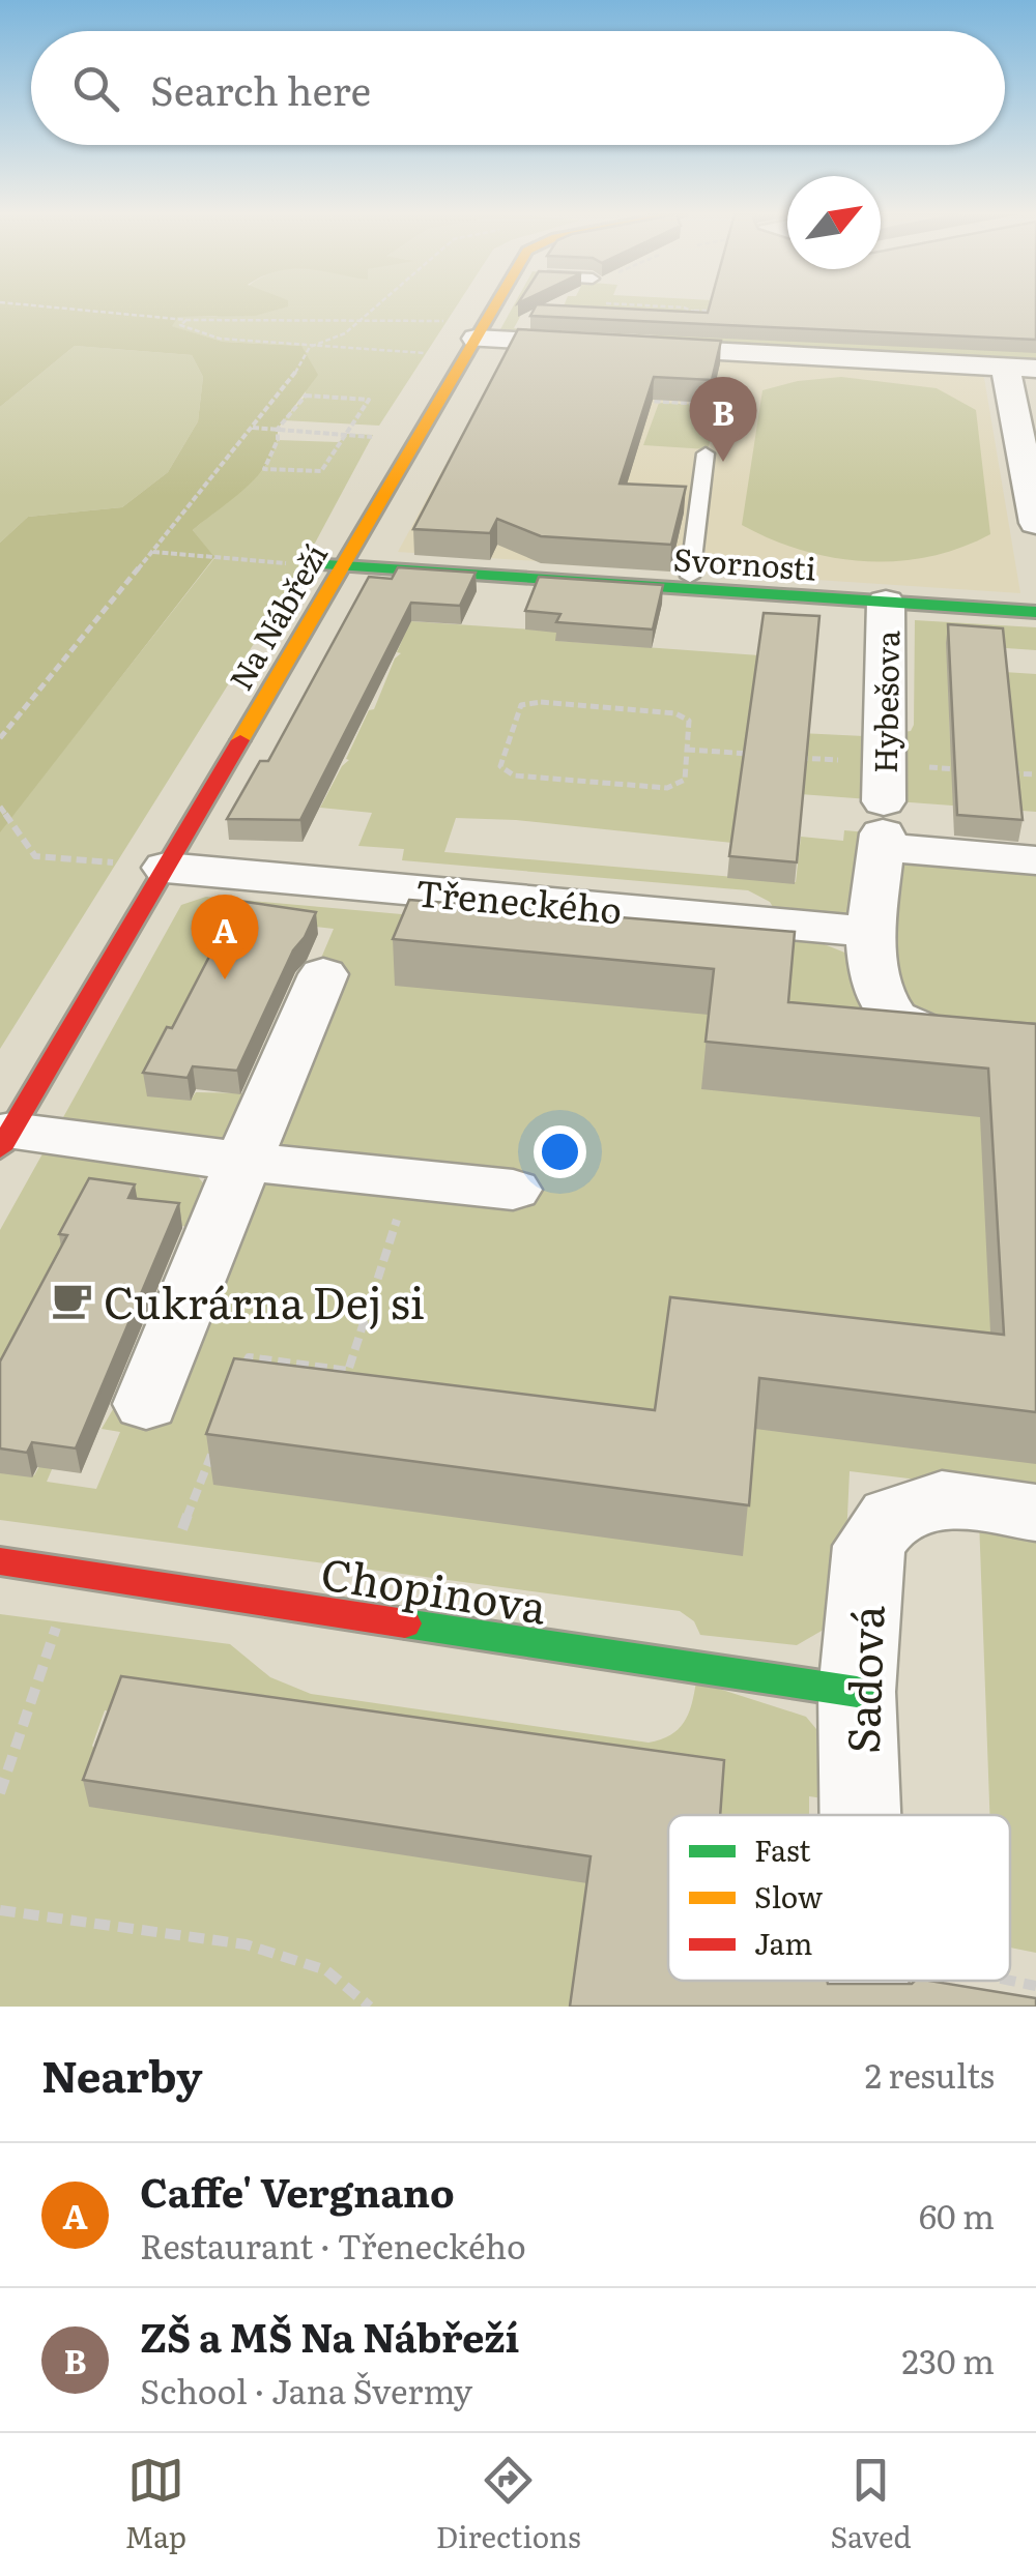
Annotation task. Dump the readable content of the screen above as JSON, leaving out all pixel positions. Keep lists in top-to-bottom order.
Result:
{
  "streets": {
    "street": [
      "Svornosti",
      "Na Nábřeží",
      "Hybešova",
      "Třeneckého",
      "Chopinova",
      "Sadová"
    ]
  },
  "crossings": [
    ["Svornosti", "Na Nábřeží"],
    ["Svornosti", "Hybešova"],
    ["Na Nábřeží", "Třeneckého"],
    ["Chopinova", "Sadová"]
  ],
  "places": {
    "cafe": ["Cukrárna Dej si"]
  },
  "legend": ["Fast", "Slow", "Jam"],
  "north": "top right",
  "page": {
    "search": "Search here",
    "pins": ["B", "A"],
    "heading": ["Nearby", "2 results"],
    "list": [
      {
        "mark": "A",
        "name": "Caffe' Vergnano",
        "note": "Restaurant · Třeneckého",
        "value": "60 m"
      },
      {
        "mark": "B",
        "name": "ZŠ a MŠ Na Nábřeží",
        "note": "School · Jana Švermy",
        "value": "230 m"
      }
    ],
    "nav": ["Map", "Directions", "Saved"]
  }
}
